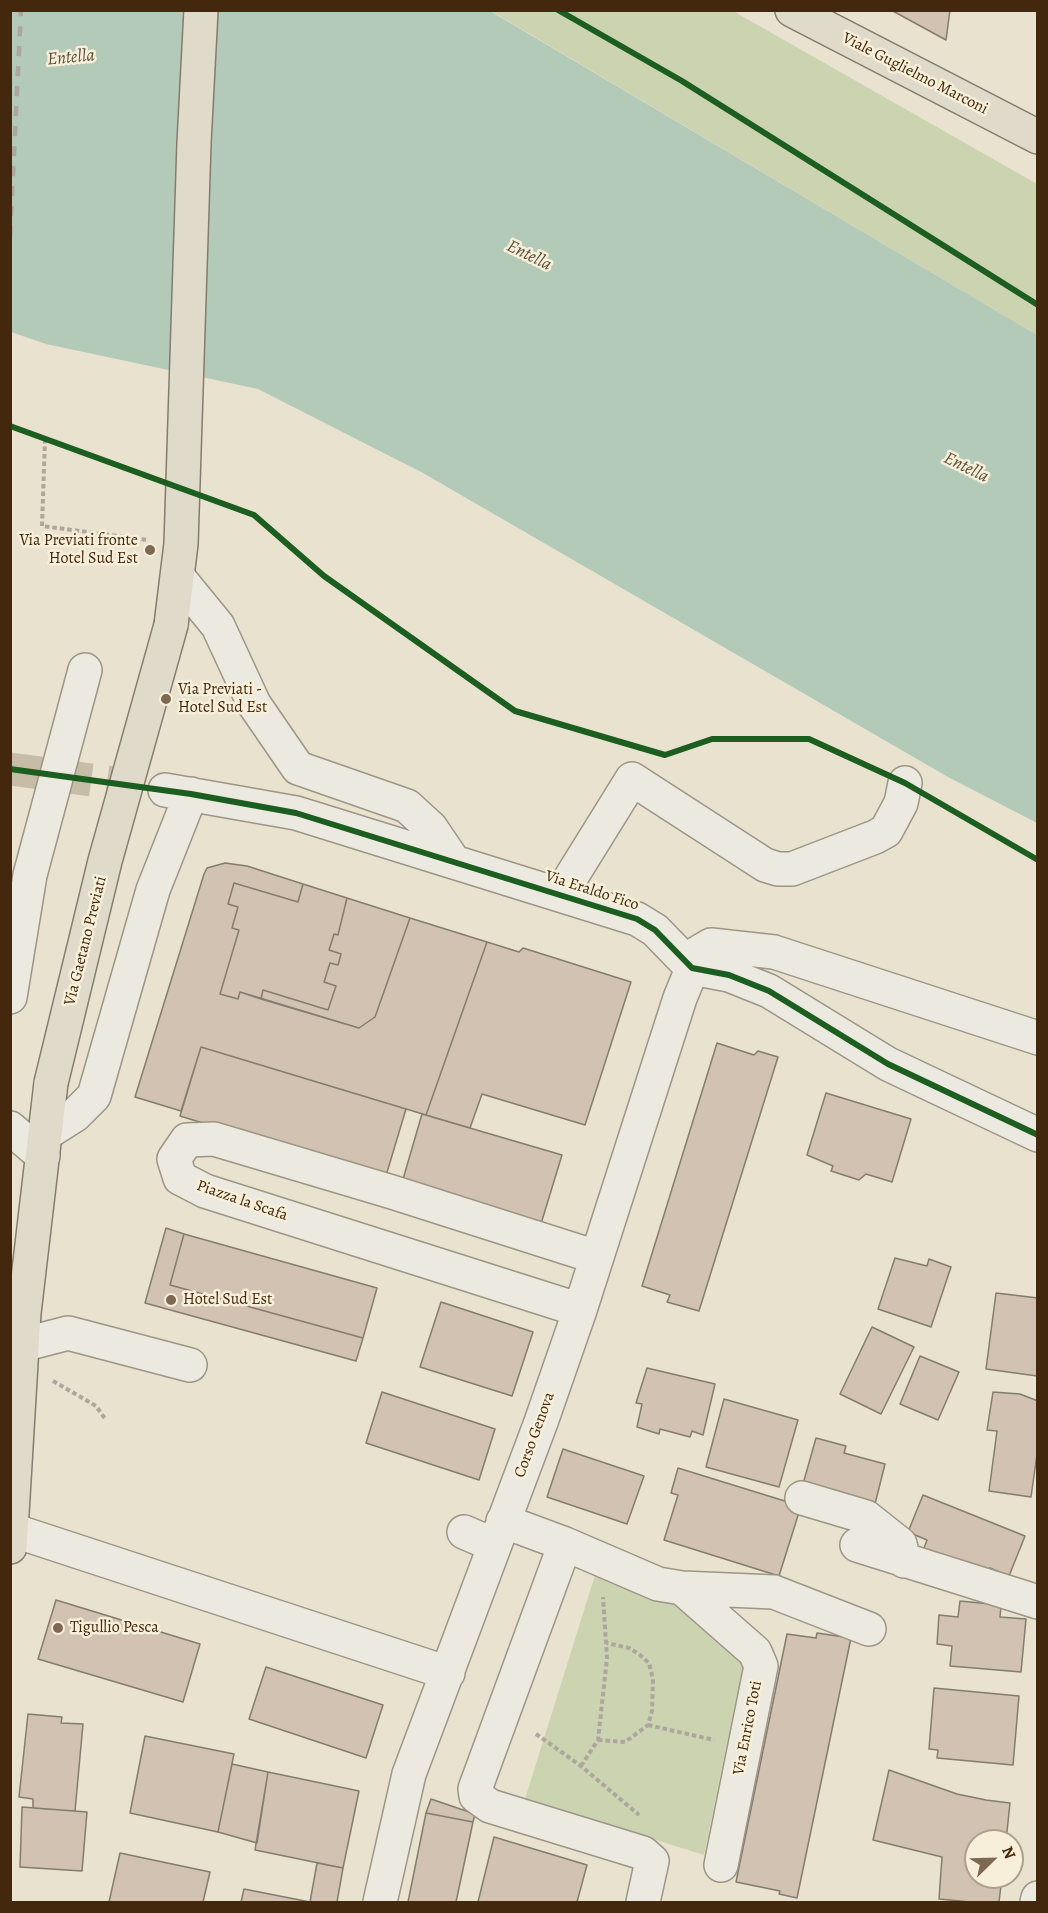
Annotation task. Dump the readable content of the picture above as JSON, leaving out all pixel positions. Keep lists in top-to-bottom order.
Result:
{
  "streets": {
    "main road": ["Viale Guglielmo Marconi", "Via Gaetano Previati"],
    "street": [
      "Via Eraldo Fico",
      "Piazza la Scafa",
      "Corso Genova",
      "Via Enrico Toti"
    ]
  },
  "crossings": [
    ["Via Eraldo Fico", "Via Gaetano Previati"],
    ["Via Eraldo Fico", "Corso Genova"],
    ["Piazza la Scafa", "Corso Genova"],
    ["Corso Genova", "Via Enrico Toti"]
  ],
  "water": ["Entella"],
  "places": [
    "Via Previati fronte Hotel Sud Est",
    "Via Previati - Hotel Sud Est",
    "Hotel Sud Est",
    "Tigullio Pesca"
  ],
  "north": "top right"
}
